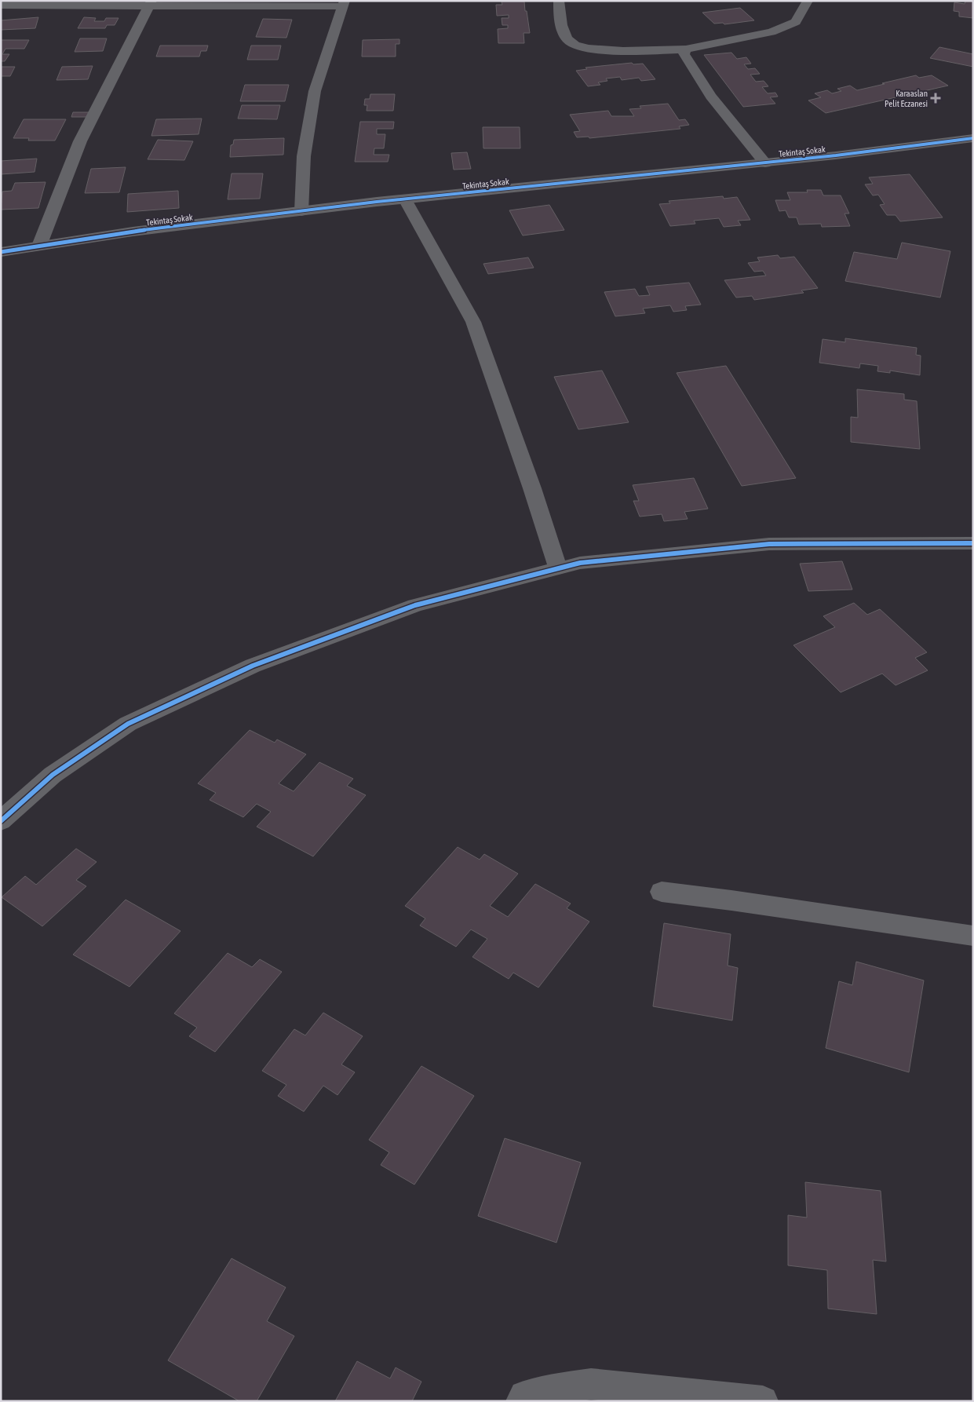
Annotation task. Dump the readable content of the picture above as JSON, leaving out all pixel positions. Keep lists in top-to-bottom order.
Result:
{
  "streets": {
    "street": ["Tekintaş Sokak"]
  },
  "places": {
    "health": ["Karaaslan Pelit Eczanesi"]
  }
}
